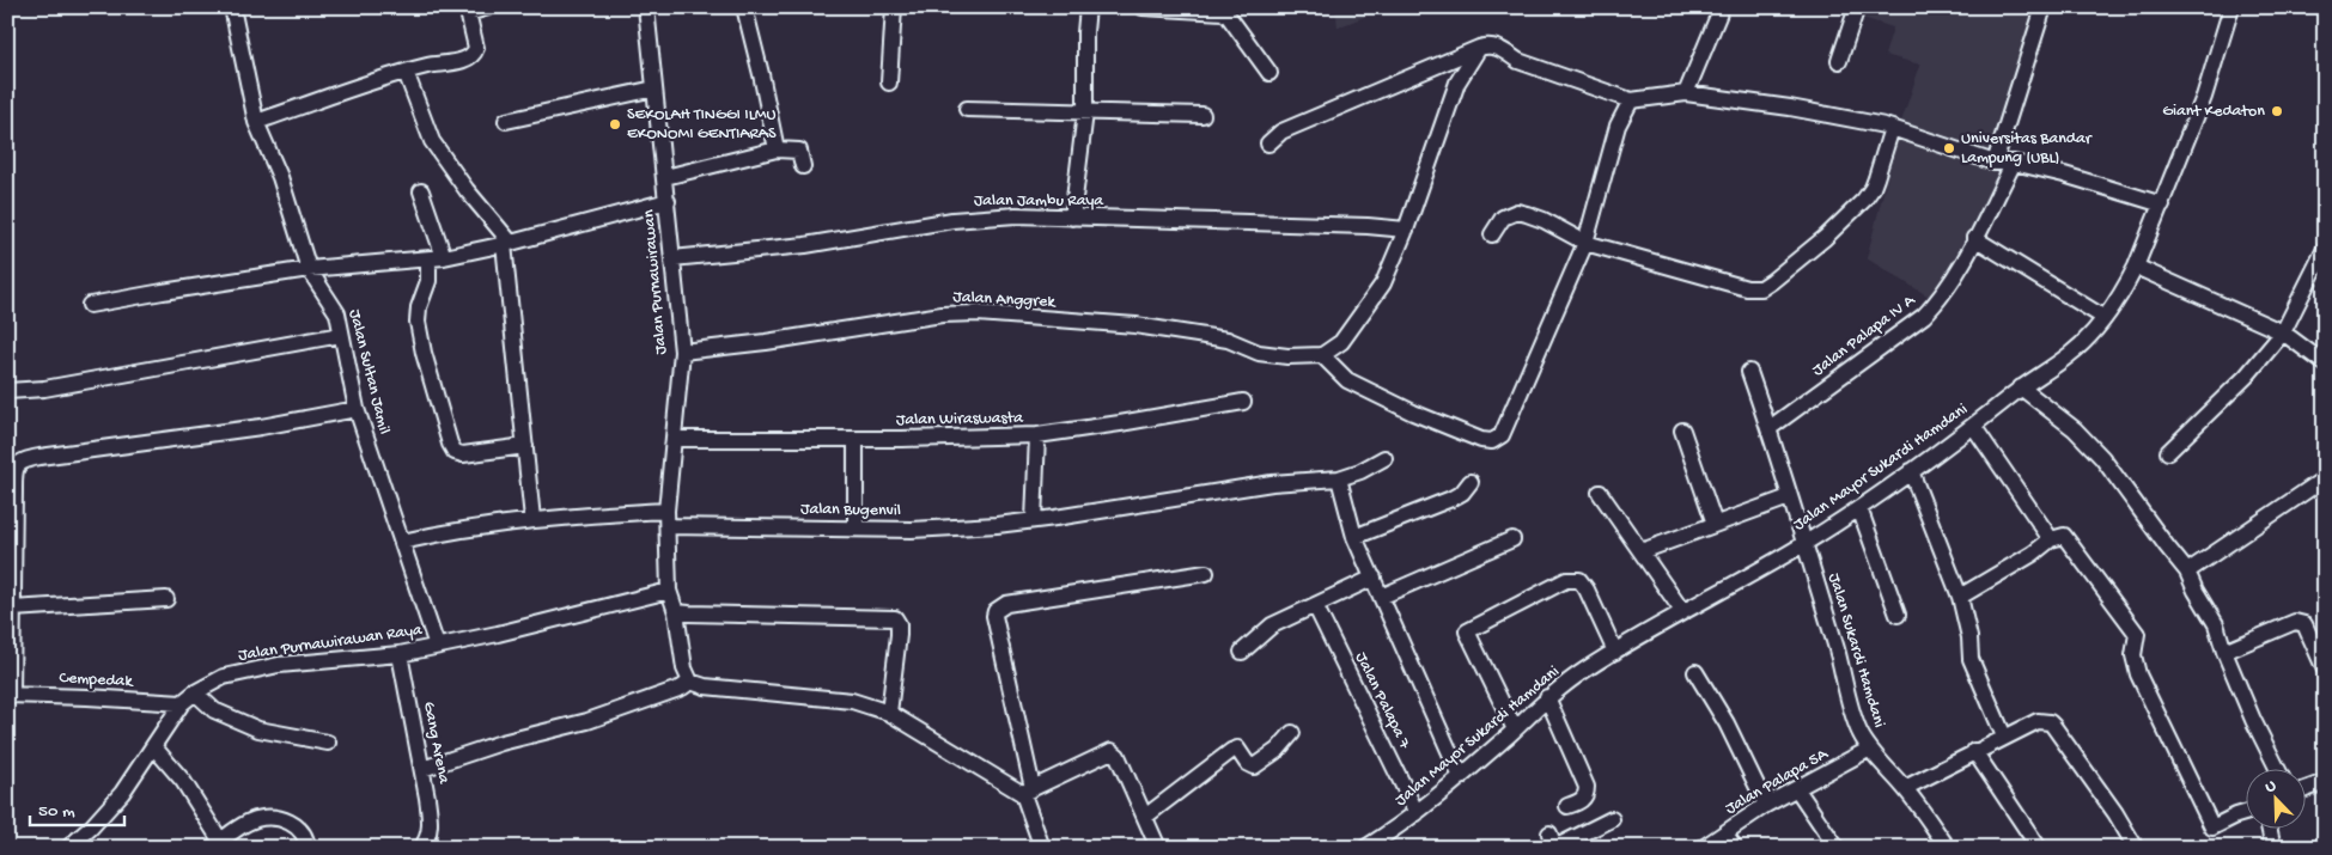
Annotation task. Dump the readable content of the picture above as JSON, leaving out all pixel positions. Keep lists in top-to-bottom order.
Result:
{
  "streets": {
    "street": [
      "Jalan Jambu Raya",
      "Jalan Purnawirawan",
      "Jalan Anggrek",
      "Jalan Palapa IV A",
      "Jalan Sultan Jamil",
      "Jalan Wiraswasta",
      "Jalan Mayor Sukardi Hamdani",
      "Jalan Bugenvil",
      "Jalan Purnawirawan Raya",
      "Jalan Sukardi Hamdani",
      "Cempedak",
      "Jalan Palapa 7",
      "Gang Arena",
      "Jalan Palapa 5A"
    ]
  },
  "crossings": [
    ["Jalan Jambu Raya", "Jalan Purnawirawan"],
    ["Jalan Purnawirawan", "Jalan Anggrek"],
    ["Jalan Purnawirawan", "Jalan Wiraswasta"],
    ["Jalan Purnawirawan", "Jalan Bugenvil"],
    ["Jalan Purnawirawan", "Jalan Purnawirawan Raya"],
    ["Jalan Palapa IV A", "Jalan Sukardi Hamdani"],
    ["Jalan Sultan Jamil", "Jalan Bugenvil"],
    ["Jalan Sultan Jamil", "Jalan Purnawirawan Raya"],
    ["Jalan Mayor Sukardi Hamdani", "Jalan Sukardi Hamdani"],
    ["Jalan Mayor Sukardi Hamdani", "Jalan Palapa 7"],
    ["Jalan Purnawirawan Raya", "Cempedak"],
    ["Jalan Purnawirawan Raya", "Gang Arena"],
    ["Jalan Sukardi Hamdani", "Jalan Palapa 5A"]
  ],
  "places": ["Giant Kedaton", "SEKOLAH TINGGI ILMU EKONOMI GENTIARAS", "Universitas Bandar Lampung (UBL)"],
  "scale_bar": "50 m",
  "north": "top left"
}
